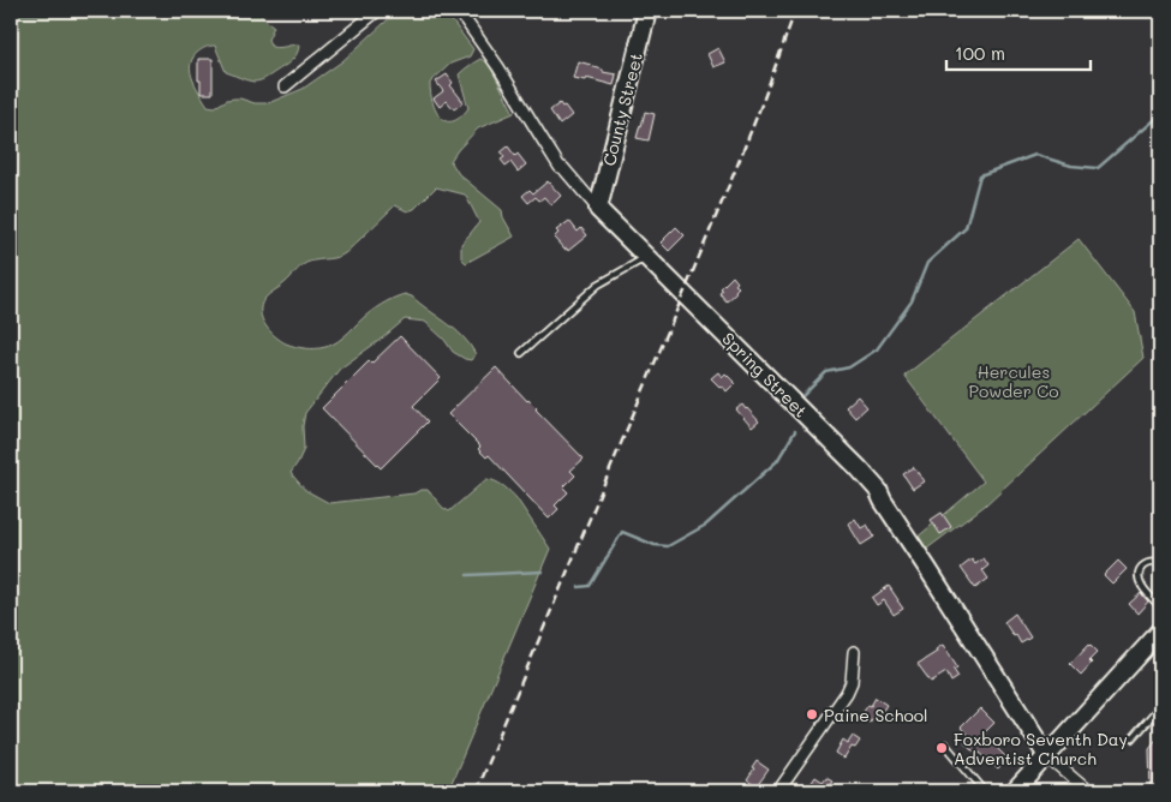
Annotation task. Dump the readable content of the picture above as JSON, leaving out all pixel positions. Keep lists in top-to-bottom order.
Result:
{
  "streets": {
    "street": ["County Street", "Spring Street"]
  },
  "crossings": [
    ["County Street", "Spring Street"]
  ],
  "parks": ["Hercules Powder Co"],
  "places": ["Paine School", "Foxboro Seventh Day Adventist Church"],
  "scale_bar": "100 m"
}
